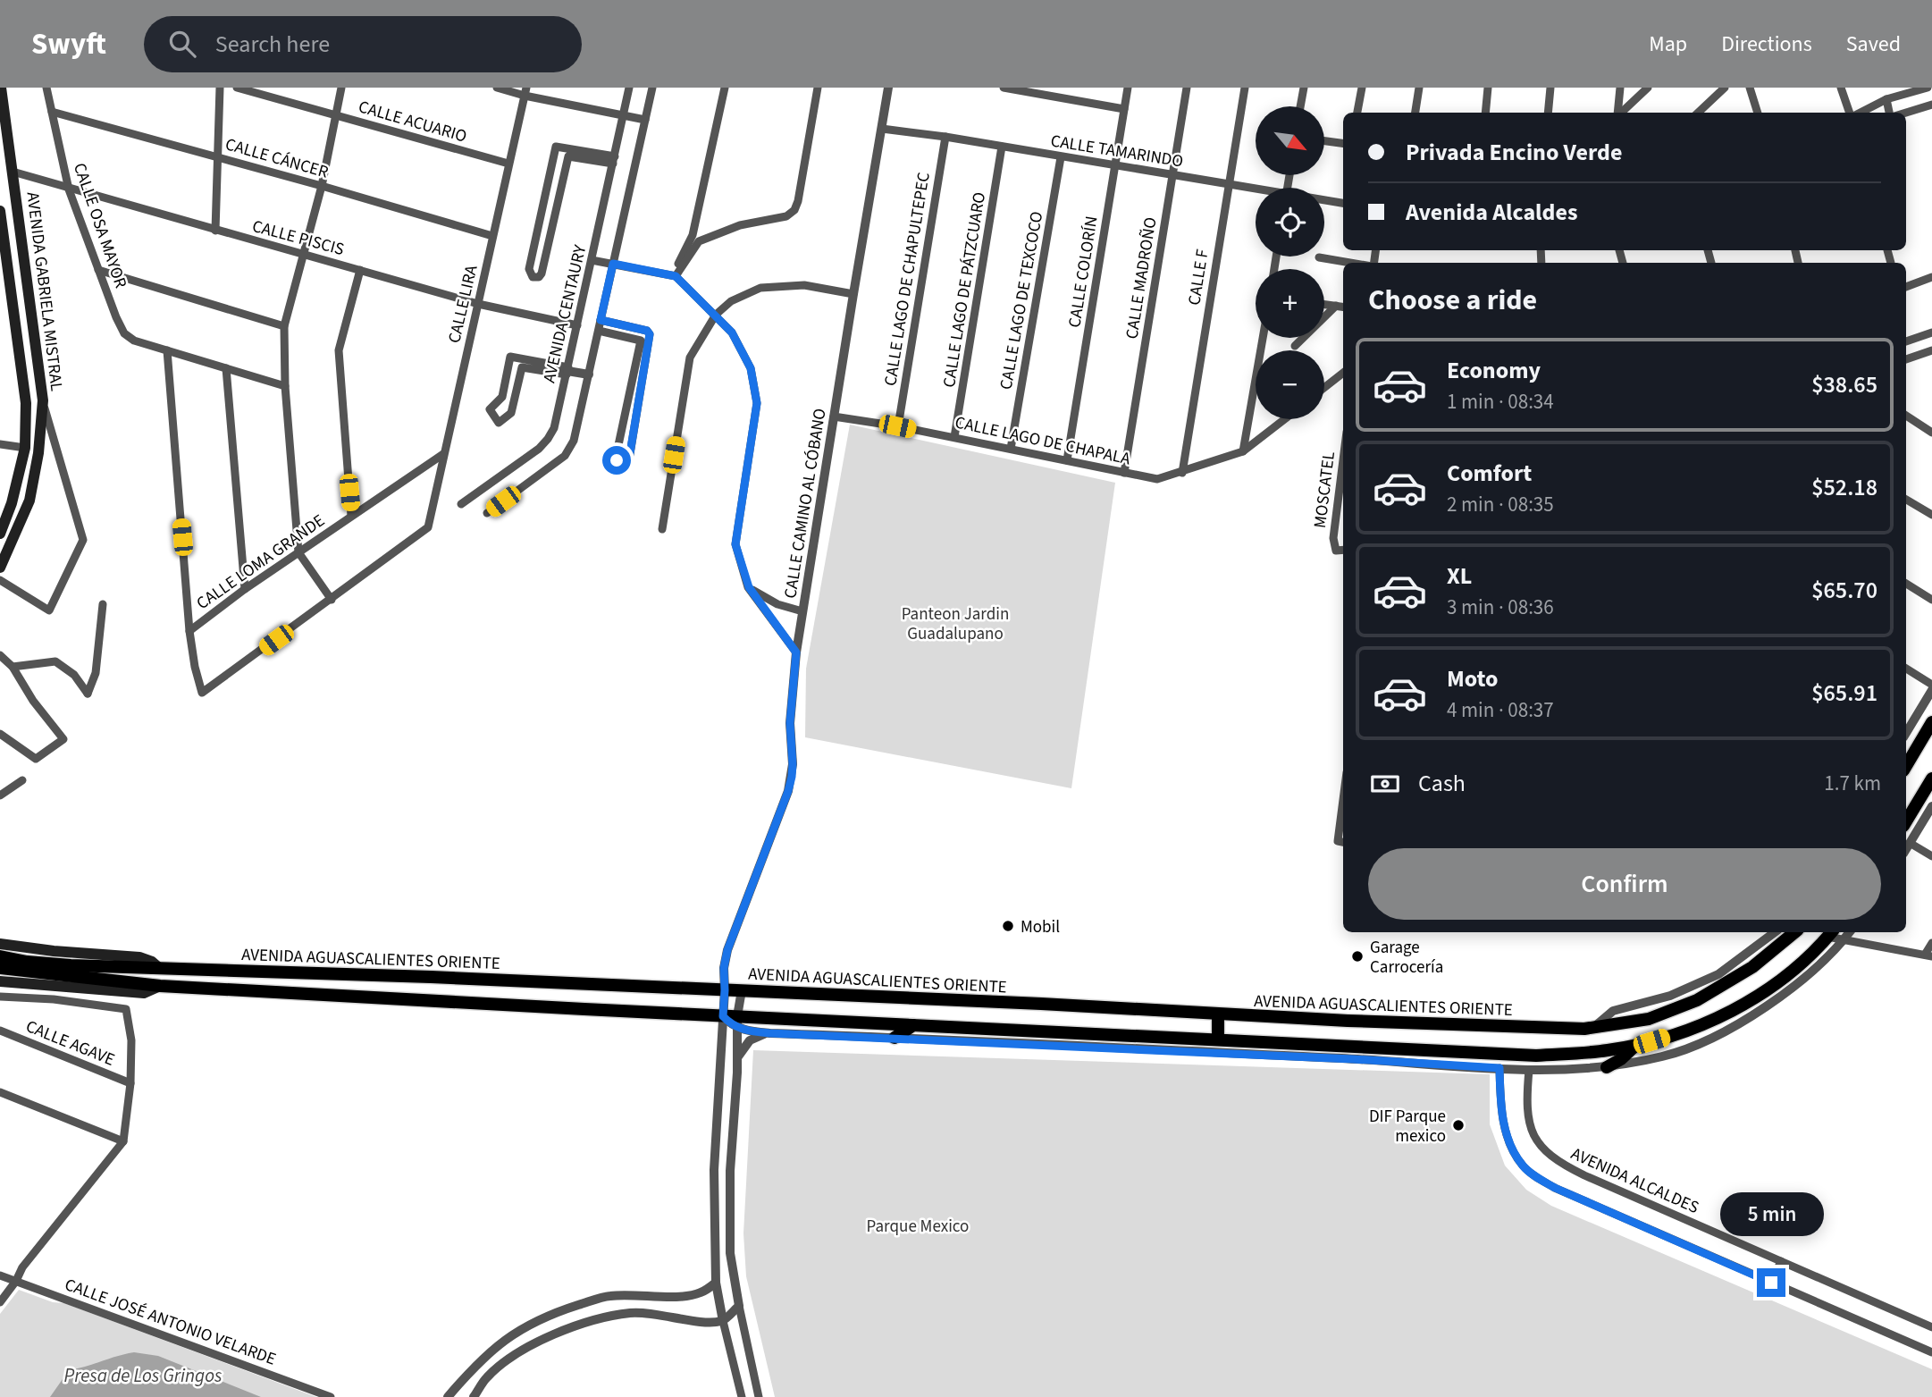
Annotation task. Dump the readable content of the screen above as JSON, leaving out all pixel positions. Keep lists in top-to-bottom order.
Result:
{
  "streets": {
    "main road": ["AVENIDA GABRIELA MISTRAL", "AVENIDA AGUASCALIENTES ORIENTE"],
    "street": [
      "CALLE ACUARIO",
      "CALLE TAMARINDO",
      "CALLE CÁNCER",
      "CALLE OSA MAYOR",
      "CALLE PISCIS",
      "CALLE COLORÍN",
      "CALLE F",
      "CALLE MADROÑO",
      "CALLE LAGO DE CHAPULTEPEC",
      "CALLE LAGO DE PÁTZCUARO",
      "CALLE LAGO DE TEXCOCO",
      "CALLE LIRA",
      "AVENIDA CENTAURY",
      "CALLE LAGO DE CHAPALA",
      "MOSCATEL",
      "CALLE CAMINO AL CÓBANO",
      "CALLE LOMA GRANDE",
      "CALLE AGAVE",
      "AVENIDA ALCALDES",
      "CALLE JOSÉ ANTONIO VELARDE"
    ]
  },
  "crossings": [
    ["CALLE ACUARIO", "CALLE LIRA"],
    ["CALLE TAMARINDO", "CALLE COLORÍN"],
    ["CALLE TAMARINDO", "CALLE F"],
    ["CALLE TAMARINDO", "CALLE MADROÑO"],
    ["CALLE TAMARINDO", "CALLE LAGO DE CHAPULTEPEC"],
    ["CALLE TAMARINDO", "CALLE LAGO DE PÁTZCUARO"],
    ["CALLE TAMARINDO", "CALLE LAGO DE TEXCOCO"],
    ["CALLE TAMARINDO", "CALLE CAMINO AL CÓBANO"],
    ["CALLE CÁNCER", "CALLE OSA MAYOR"],
    ["CALLE CÁNCER", "CALLE LIRA"],
    ["CALLE OSA MAYOR", "CALLE PISCIS"],
    ["CALLE PISCIS", "AVENIDA GABRIELA MISTRAL"],
    ["CALLE PISCIS", "CALLE LIRA"],
    ["CALLE PISCIS", "AVENIDA CENTAURY"],
    ["CALLE COLORÍN", "CALLE LAGO DE CHAPALA"],
    ["CALLE F", "CALLE LAGO DE CHAPALA"],
    ["CALLE MADROÑO", "CALLE LAGO DE CHAPALA"],
    ["CALLE LAGO DE CHAPULTEPEC", "CALLE LAGO DE CHAPALA"],
    ["CALLE LAGO DE PÁTZCUARO", "CALLE LAGO DE CHAPALA"],
    ["CALLE LAGO DE TEXCOCO", "CALLE LAGO DE CHAPALA"],
    ["CALLE LIRA", "CALLE LOMA GRANDE"],
    ["CALLE LAGO DE CHAPALA", "CALLE CAMINO AL CÓBANO"],
    ["CALLE CAMINO AL CÓBANO", "AVENIDA AGUASCALIENTES ORIENTE"]
  ],
  "water": ["Presa de Los Gringos"],
  "parks": ["Panteon Jardin Guadalupano", "Parque Mexico"],
  "places": ["Mobil", "Garage Carrocería", "DIF Parque mexico"],
  "north": "bottom right",
  "page": {
    "header": "Swyft",
    "search": "Search here",
    "nav": ["Map", "Directions", "Saved"],
    "map_buttons": ["+", "−"],
    "banner": ["Privada Encino Verde", "Avenida Alcaldes"],
    "heading": "Choose a ride",
    "list": [
      {
        "name": "Economy",
        "note": "1 min · 08:34",
        "value": "$38.65"
      },
      {
        "name": "Comfort",
        "note": "2 min · 08:35",
        "value": "$52.18"
      },
      {
        "name": "XL",
        "note": "3 min · 08:36",
        "value": "$65.70"
      },
      {
        "name": "Moto",
        "note": "4 min · 08:37",
        "value": "$65.91"
      }
    ],
    "pay": ["Cash", "1.7 km"],
    "buttons": "Confirm",
    "bubble": "5 min"
  }
}
